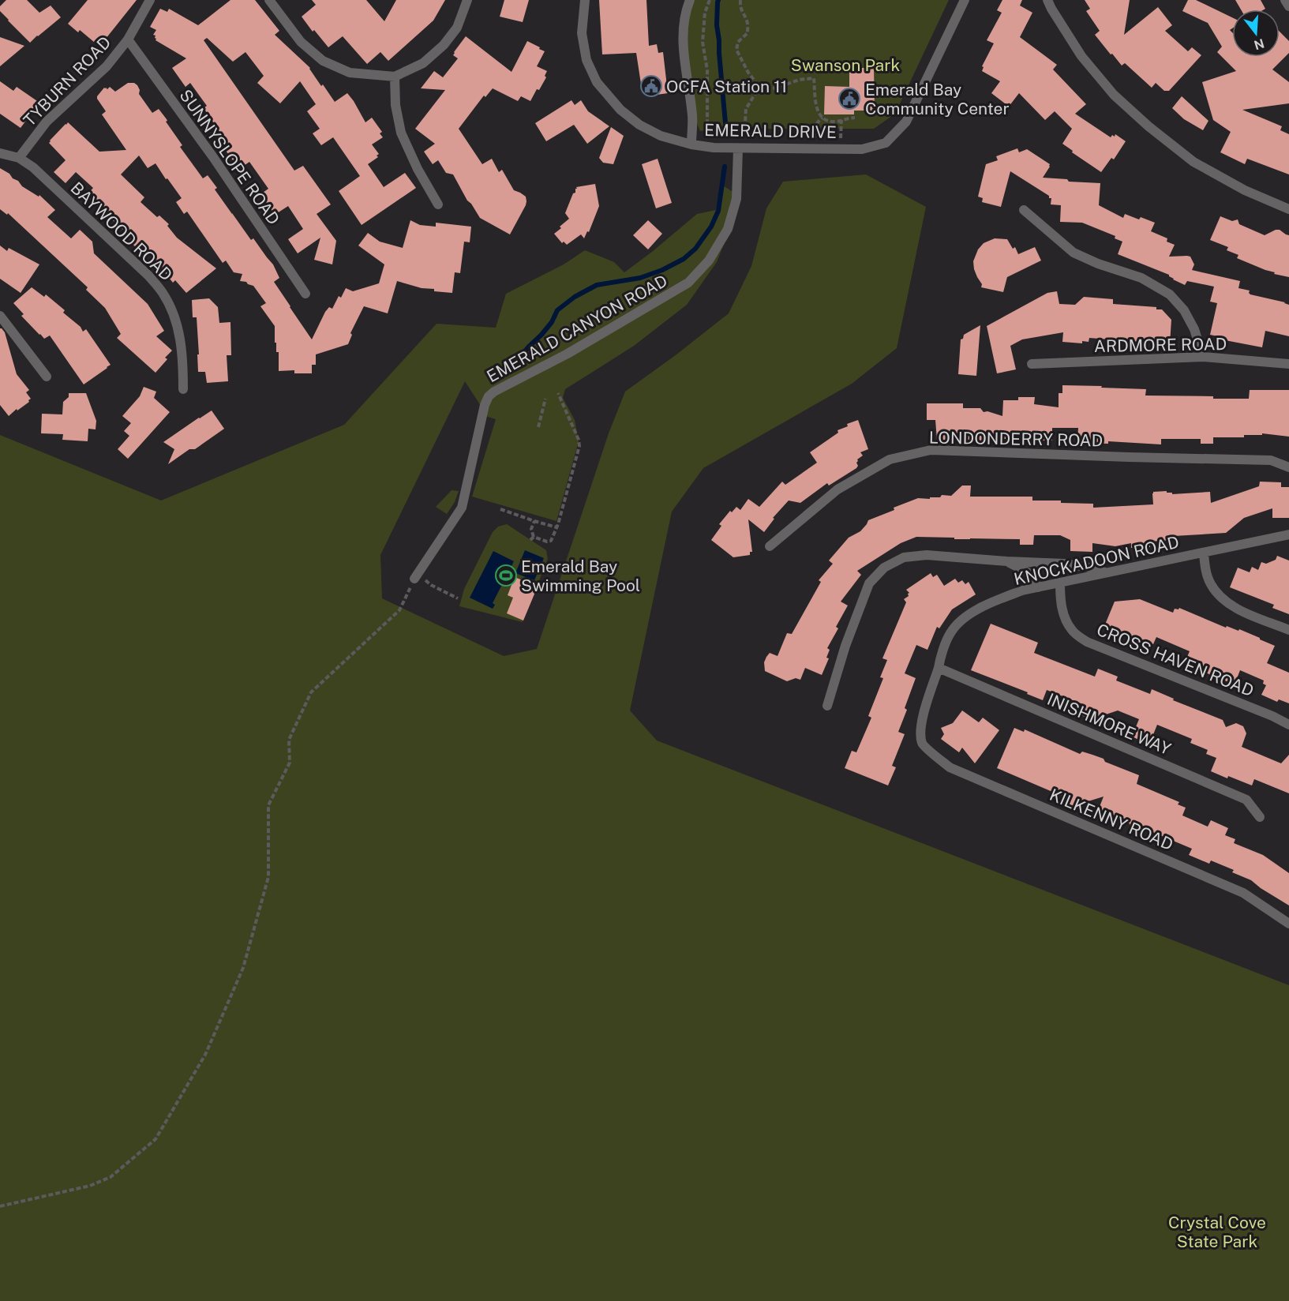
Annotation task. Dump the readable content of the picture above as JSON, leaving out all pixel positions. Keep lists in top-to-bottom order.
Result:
{
  "streets": {
    "street": [
      "TYBURN ROAD",
      "EMERALD DRIVE",
      "SUNNYSLOPE ROAD",
      "BAYWOOD ROAD",
      "EMERALD CANYON ROAD",
      "ARDMORE ROAD",
      "LONDONDERRY ROAD",
      "KNOCKADOON ROAD",
      "CROSS HAVEN ROAD",
      "INISHMORE WAY",
      "KILKENNY ROAD"
    ]
  },
  "crossings": [
    ["TYBURN ROAD", "SUNNYSLOPE ROAD"],
    ["TYBURN ROAD", "BAYWOOD ROAD"],
    ["EMERALD DRIVE", "EMERALD CANYON ROAD"],
    ["KNOCKADOON ROAD", "CROSS HAVEN ROAD"],
    ["KNOCKADOON ROAD", "INISHMORE WAY"],
    ["KNOCKADOON ROAD", "KILKENNY ROAD"]
  ],
  "parks": ["Swanson Park", "Crystal Cove State Park"],
  "places": {
    "public building": ["OCFA Station 11", "Emerald Bay Community Center"],
    "sports": ["Emerald Bay Swimming Pool"]
  },
  "north": "bottom"
}
